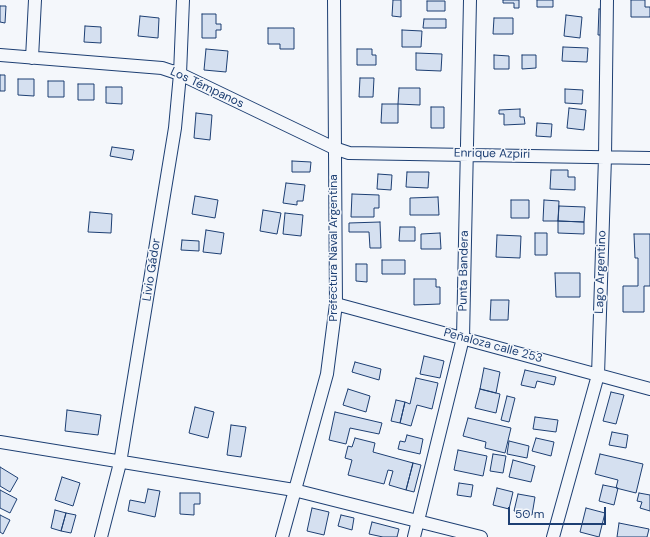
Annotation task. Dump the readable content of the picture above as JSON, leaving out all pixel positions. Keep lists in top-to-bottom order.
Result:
{
  "streets": {
    "street": [
      "Los Témpanos",
      "Enrique Azpiri",
      "Prefectura Naval Argentina",
      "Livio Gádor",
      "Punta Bandera",
      "Lago Argentino",
      "Peñaloza calle 253"
    ]
  },
  "crossings": [
    ["Los Témpanos", "Enrique Azpiri"],
    ["Los Témpanos", "Prefectura Naval Argentina"],
    ["Los Témpanos", "Livio Gádor"],
    ["Enrique Azpiri", "Prefectura Naval Argentina"],
    ["Enrique Azpiri", "Punta Bandera"],
    ["Enrique Azpiri", "Lago Argentino"],
    ["Prefectura Naval Argentina", "Peñaloza calle 253"],
    ["Punta Bandera", "Peñaloza calle 253"],
    ["Lago Argentino", "Peñaloza calle 253"]
  ],
  "scale_bar": "50 m"
}
